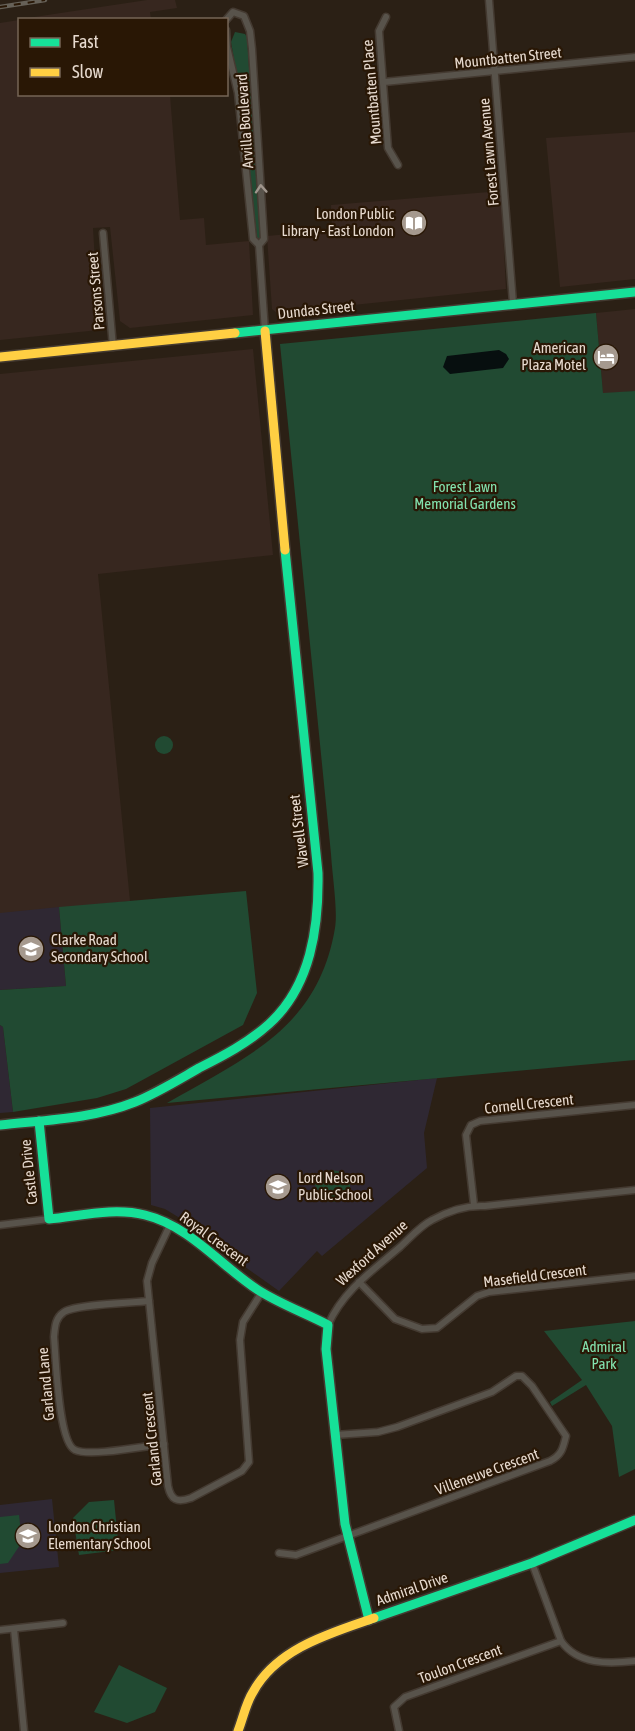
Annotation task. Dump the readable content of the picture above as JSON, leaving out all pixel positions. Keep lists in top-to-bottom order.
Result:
{
  "streets": {
    "street": [
      "Mountbatten Street",
      "Mountbatten Place",
      "Arvilla Boulevard",
      "Forest Lawn Avenue",
      "Parsons Street",
      "Dundas Street",
      "Wavell Street",
      "Cornell Crescent",
      "Castle Drive",
      "Royal Crescent",
      "Wexford Avenue",
      "Masefield Crescent",
      "Garland Lane",
      "Garland Crescent",
      "Villeneuve Crescent",
      "Admiral Drive",
      "Toulon Crescent"
    ]
  },
  "crossings": [
    ["Mountbatten Street", "Mountbatten Place"],
    ["Mountbatten Street", "Forest Lawn Avenue"],
    ["Arvilla Boulevard", "Dundas Street"],
    ["Arvilla Boulevard", "Wavell Street"],
    ["Forest Lawn Avenue", "Dundas Street"],
    ["Parsons Street", "Dundas Street"],
    ["Dundas Street", "Wavell Street"],
    ["Wavell Street", "Castle Drive"],
    ["Cornell Crescent", "Wexford Avenue"],
    ["Castle Drive", "Royal Crescent"],
    ["Royal Crescent", "Wexford Avenue"],
    ["Royal Crescent", "Garland Crescent"],
    ["Wexford Avenue", "Masefield Crescent"],
    ["Wexford Avenue", "Villeneuve Crescent"],
    ["Wexford Avenue", "Admiral Drive"],
    ["Garland Lane", "Garland Crescent"]
  ],
  "parks": ["Forest Lawn Memorial Gardens", "Admiral Park"],
  "places": {
    "library": ["London Public Library - East London"],
    "hotel": ["American Plaza Motel"],
    "school or university": ["Clarke Road Secondary School", "Lord Nelson Public School", "London Christian Elementary School"]
  },
  "legend": ["Fast", "Slow"]
}
